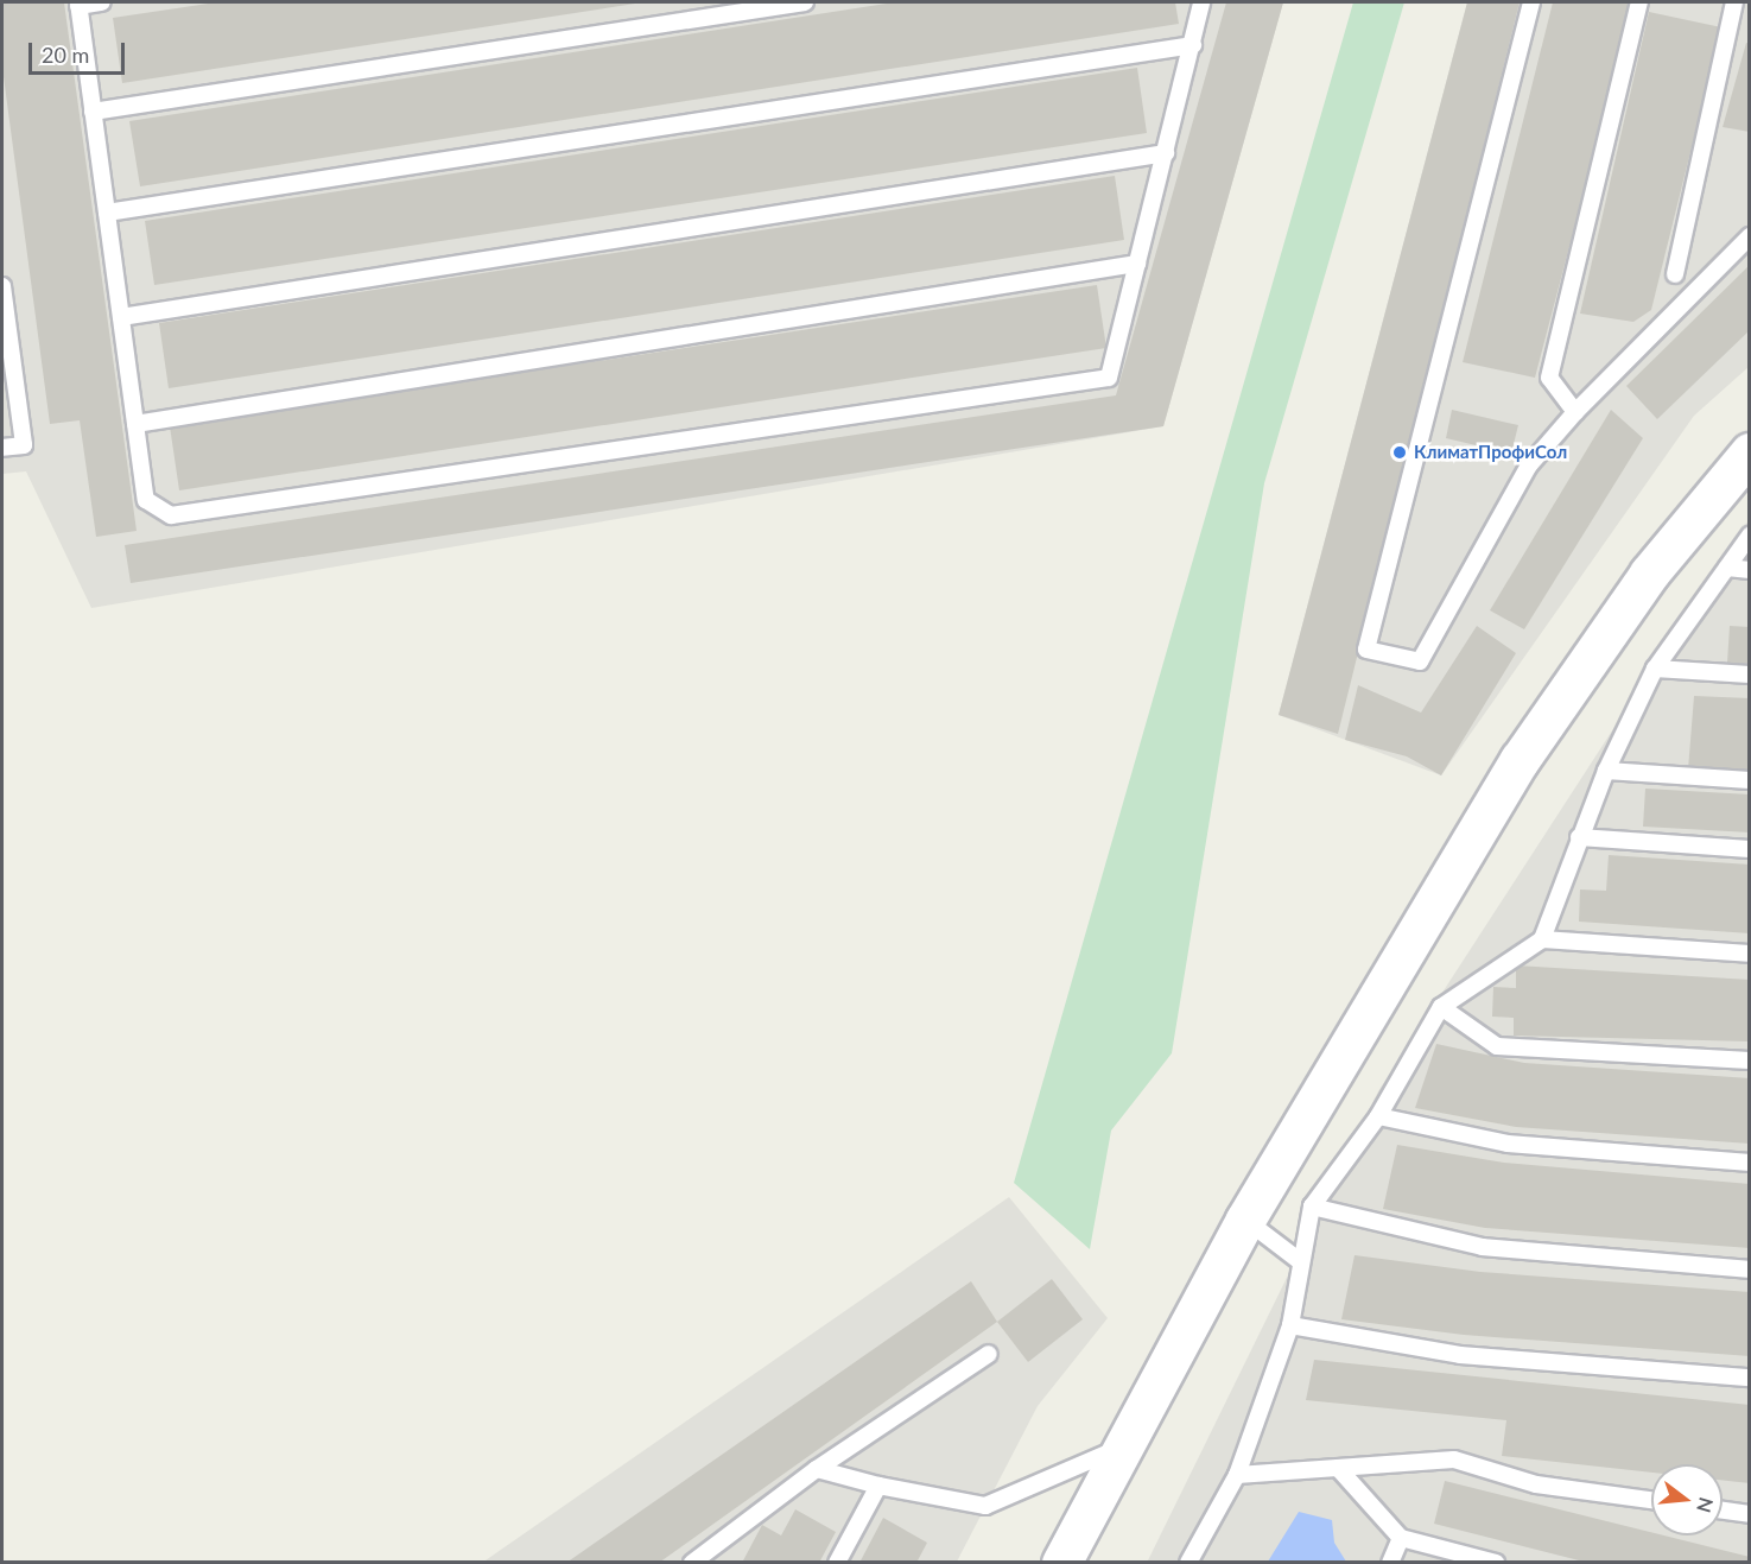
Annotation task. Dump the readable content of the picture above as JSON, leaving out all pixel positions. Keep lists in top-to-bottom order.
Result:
{
  "places": ["КлиматПрофиСол"],
  "scale_bar": "20 m",
  "north": "right"
}
